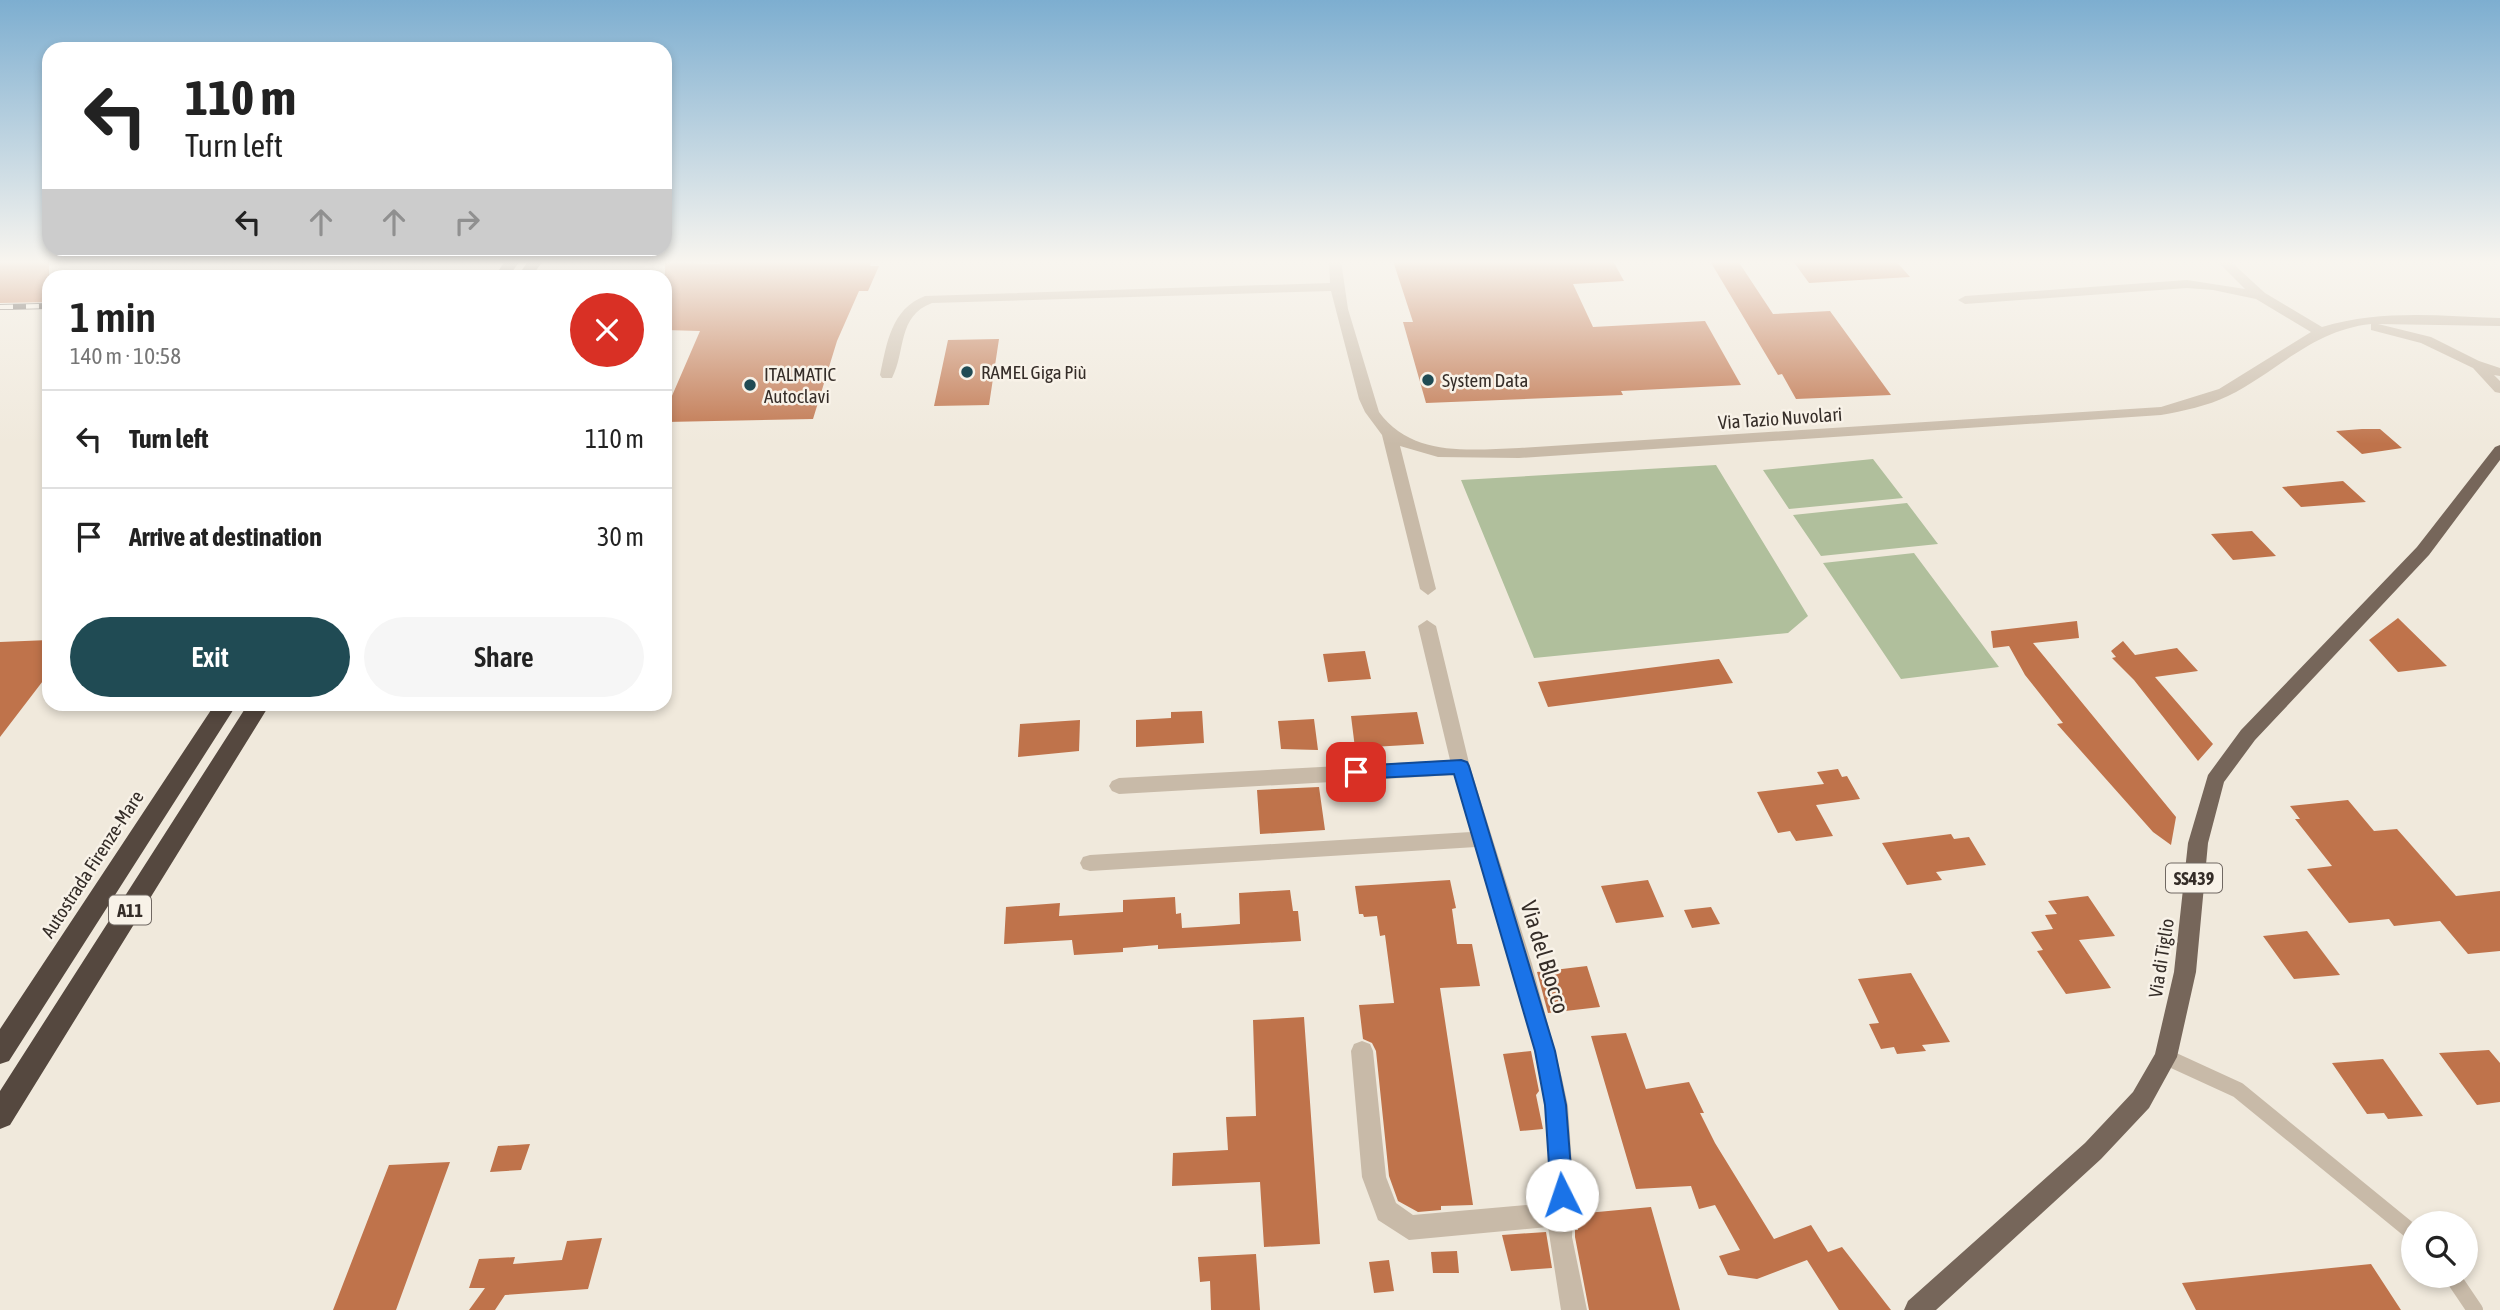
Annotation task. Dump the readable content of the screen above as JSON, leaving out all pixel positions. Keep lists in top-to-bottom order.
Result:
{
  "streets": {
    "highway": ["Autostrada Firenze-Mare", "A11"],
    "main road": ["SS439", "Via di Tiglio"],
    "street": ["Via Tazio Nuvolari", "Via del Blocco"]
  },
  "places": ["RAMEL Giga Più", "System Data", "ITALMATIC Autoclavi"],
  "page": {
    "turn": ["110 m", "Turn left"],
    "heading": ["1 min", "140 m · 10:58"],
    "list": [
      {
        "name": "Turn left",
        "value": "110 m"
      },
      {
        "name": "Arrive at destination",
        "value": "30 m"
      }
    ],
    "buttons": ["Exit", "Share"]
  }
}
